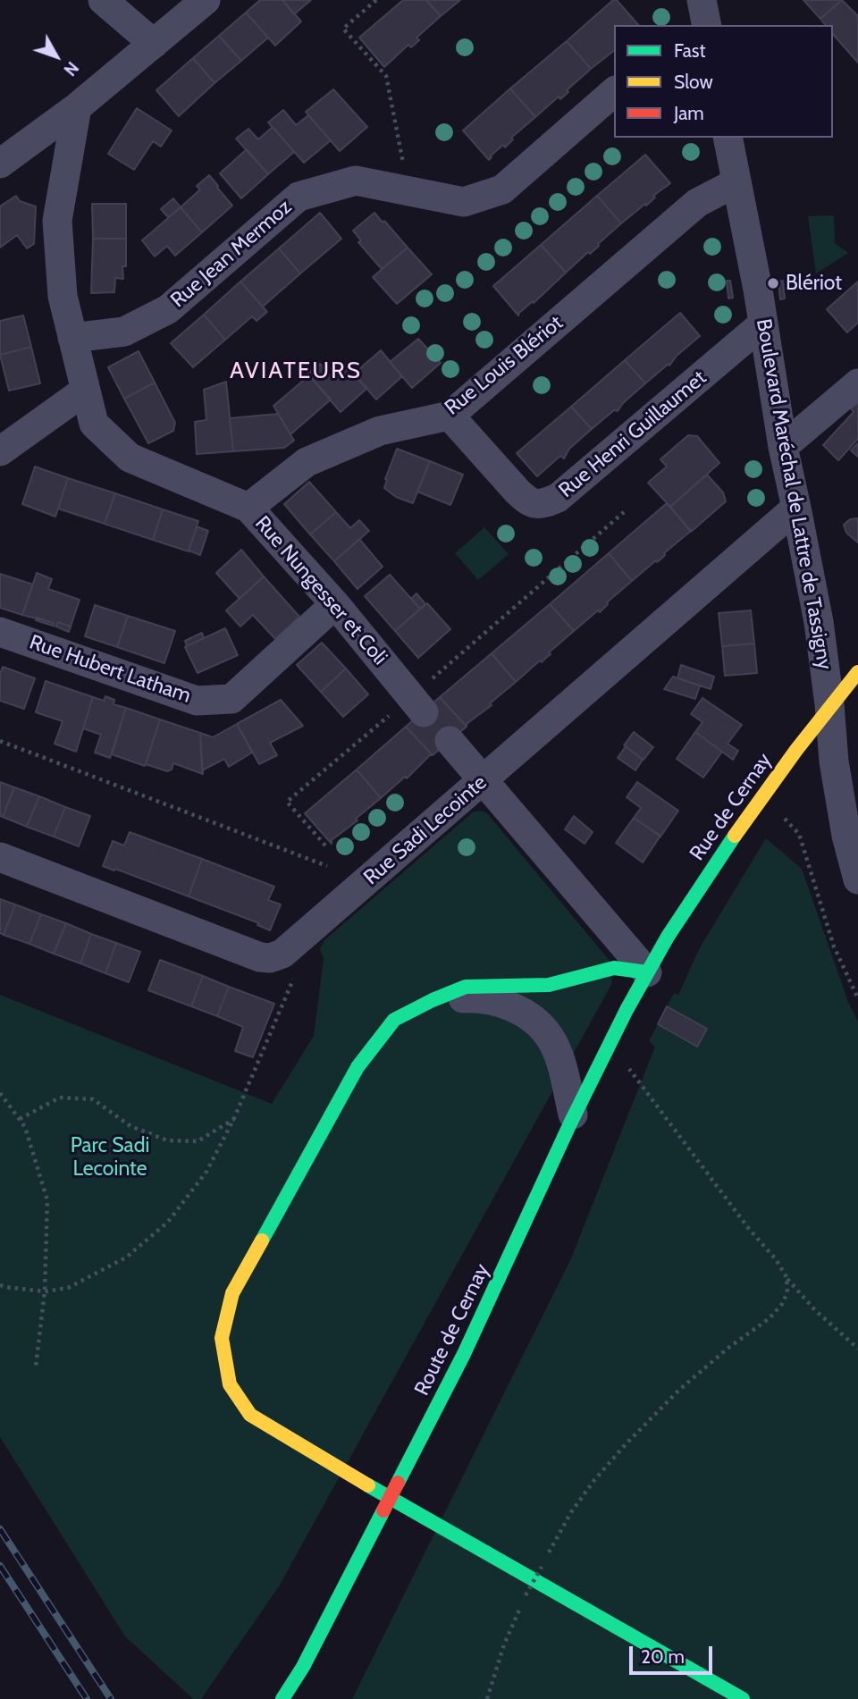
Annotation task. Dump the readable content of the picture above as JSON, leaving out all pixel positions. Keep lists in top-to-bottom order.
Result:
{
  "streets": {
    "street": [
      "Rue Jean Mermoz",
      "Rue Louis Blériot",
      "Rue Henri Guillaumet",
      "Boulevard Maréchal de Lattre de Tassigny",
      "Rue Nungesser et Coli",
      "Rue Hubert Latham",
      "Rue de Cernay",
      "Rue Sadi Lecointe",
      "Route de Cernay"
    ]
  },
  "crossings": [
    ["Rue Jean Mermoz", "Rue Nungesser et Coli"],
    ["Rue Louis Blériot", "Rue Henri Guillaumet"],
    ["Rue Louis Blériot", "Boulevard Maréchal de Lattre de Tassigny"],
    ["Rue Louis Blériot", "Rue Nungesser et Coli"],
    ["Rue Henri Guillaumet", "Boulevard Maréchal de Lattre de Tassigny"],
    ["Boulevard Maréchal de Lattre de Tassigny", "Rue de Cernay"],
    ["Boulevard Maréchal de Lattre de Tassigny", "Rue Sadi Lecointe"],
    ["Rue Nungesser et Coli", "Rue Hubert Latham"],
    ["Rue de Cernay", "Route de Cernay"]
  ],
  "districts": ["AVIATEURS"],
  "parks": ["Parc Sadi Lecointe"],
  "places": ["Blériot"],
  "legend": ["Fast", "Slow", "Jam"],
  "scale_bar": "20 m",
  "north": "bottom right"
}
